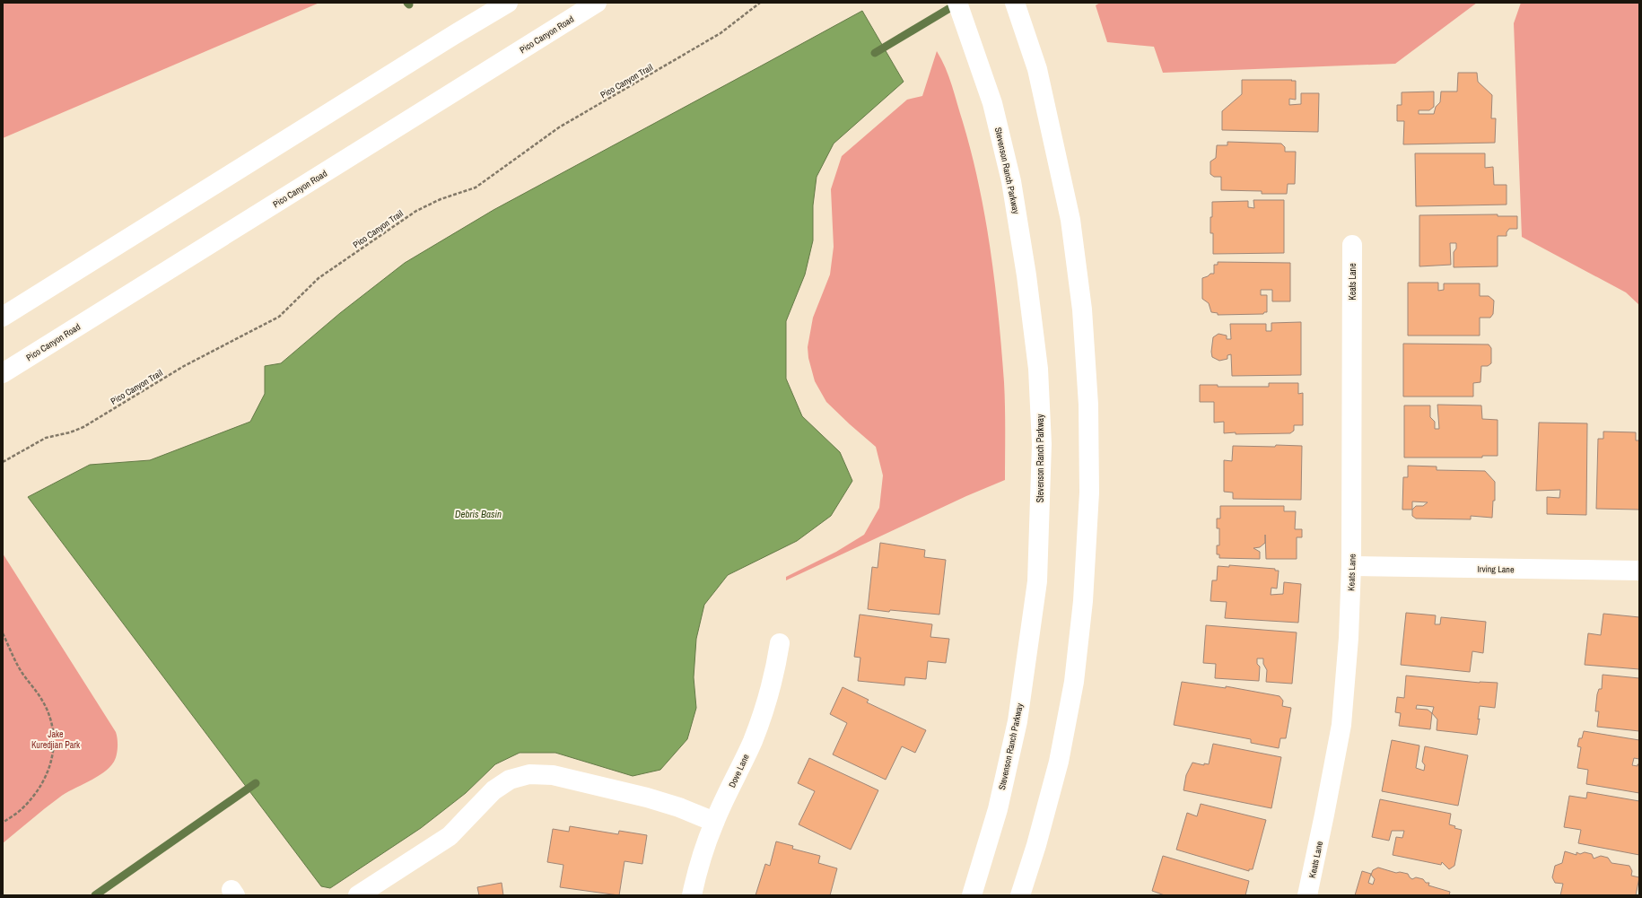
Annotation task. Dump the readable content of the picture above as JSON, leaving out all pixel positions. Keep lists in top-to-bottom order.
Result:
{
  "streets": {
    "main road": [
      "Pico Canyon Road",
      "Stevenson Ranch Parkway",
      "Keats Lane",
      "Irving Lane",
      "Dove Lane"
    ],
    "path": ["Pico Canyon Trail"]
  },
  "crossings": [
    ["Keats Lane", "Irving Lane"]
  ],
  "water": ["Debris Basin"],
  "parks": ["Jake Kuredjian Park"]
}
